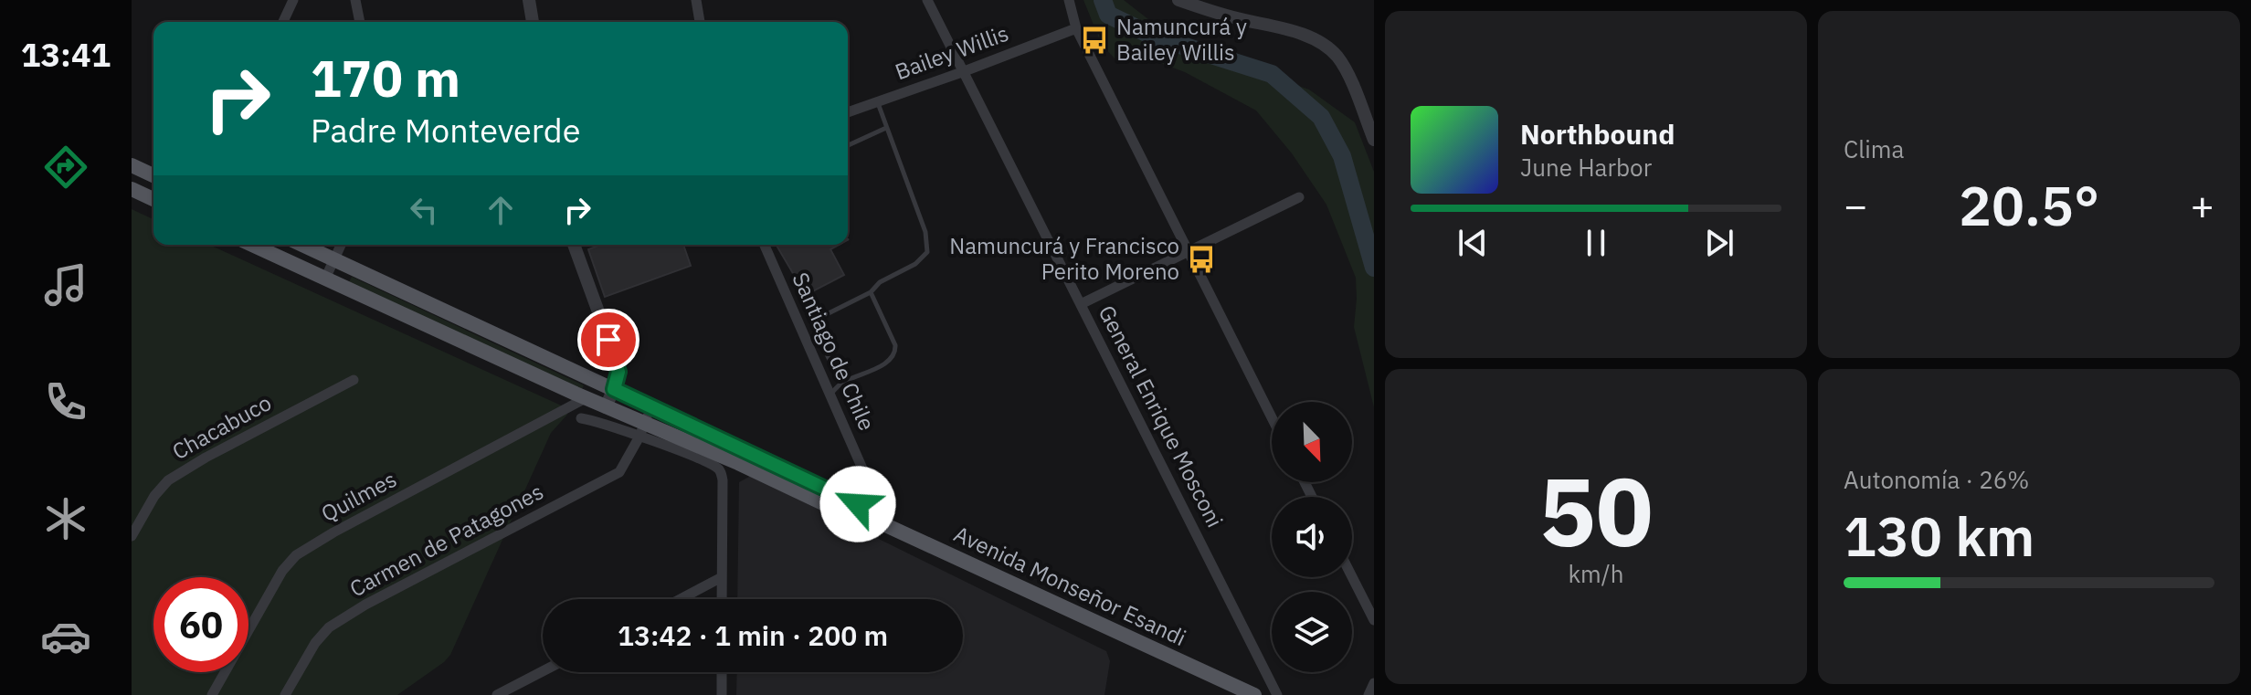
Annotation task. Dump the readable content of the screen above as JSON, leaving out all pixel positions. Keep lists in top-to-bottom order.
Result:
{
  "streets": {
    "main road": ["Avenida Monseñor Esandi"],
    "street": [
      "Bailey Willis",
      "Santiago de Chile",
      "General Enrique Mosconi",
      "Chacabuco",
      "Quilmes",
      "Carmen de Patagones"
    ]
  },
  "crossings": [
    ["Bailey Willis", "General Enrique Mosconi"],
    ["Santiago de Chile", "Avenida Monseñor Esandi"],
    ["Quilmes", "Avenida Monseñor Esandi"],
    ["Carmen de Patagones", "Avenida Monseñor Esandi"]
  ],
  "places": {
    "bus stop": ["Namuncurá y Bailey Willis", "Namuncurá y Francisco Perito Moreno"]
  },
  "north": "bottom right",
  "page": {
    "tabs": "13:41",
    "tile": [
      "Clima",
      ["50", "km/h"],
      ["Autonomía · 26%", "130 km"]
    ],
    "turn": ["170 m", "Padre Monteverde"],
    "song": ["Northbound", "June Harbor"],
    "heat": ["−", "20.5°", "+"],
    "limit": "60",
    "trip": "13:42 · 1 min · 200 m"
  }
}
